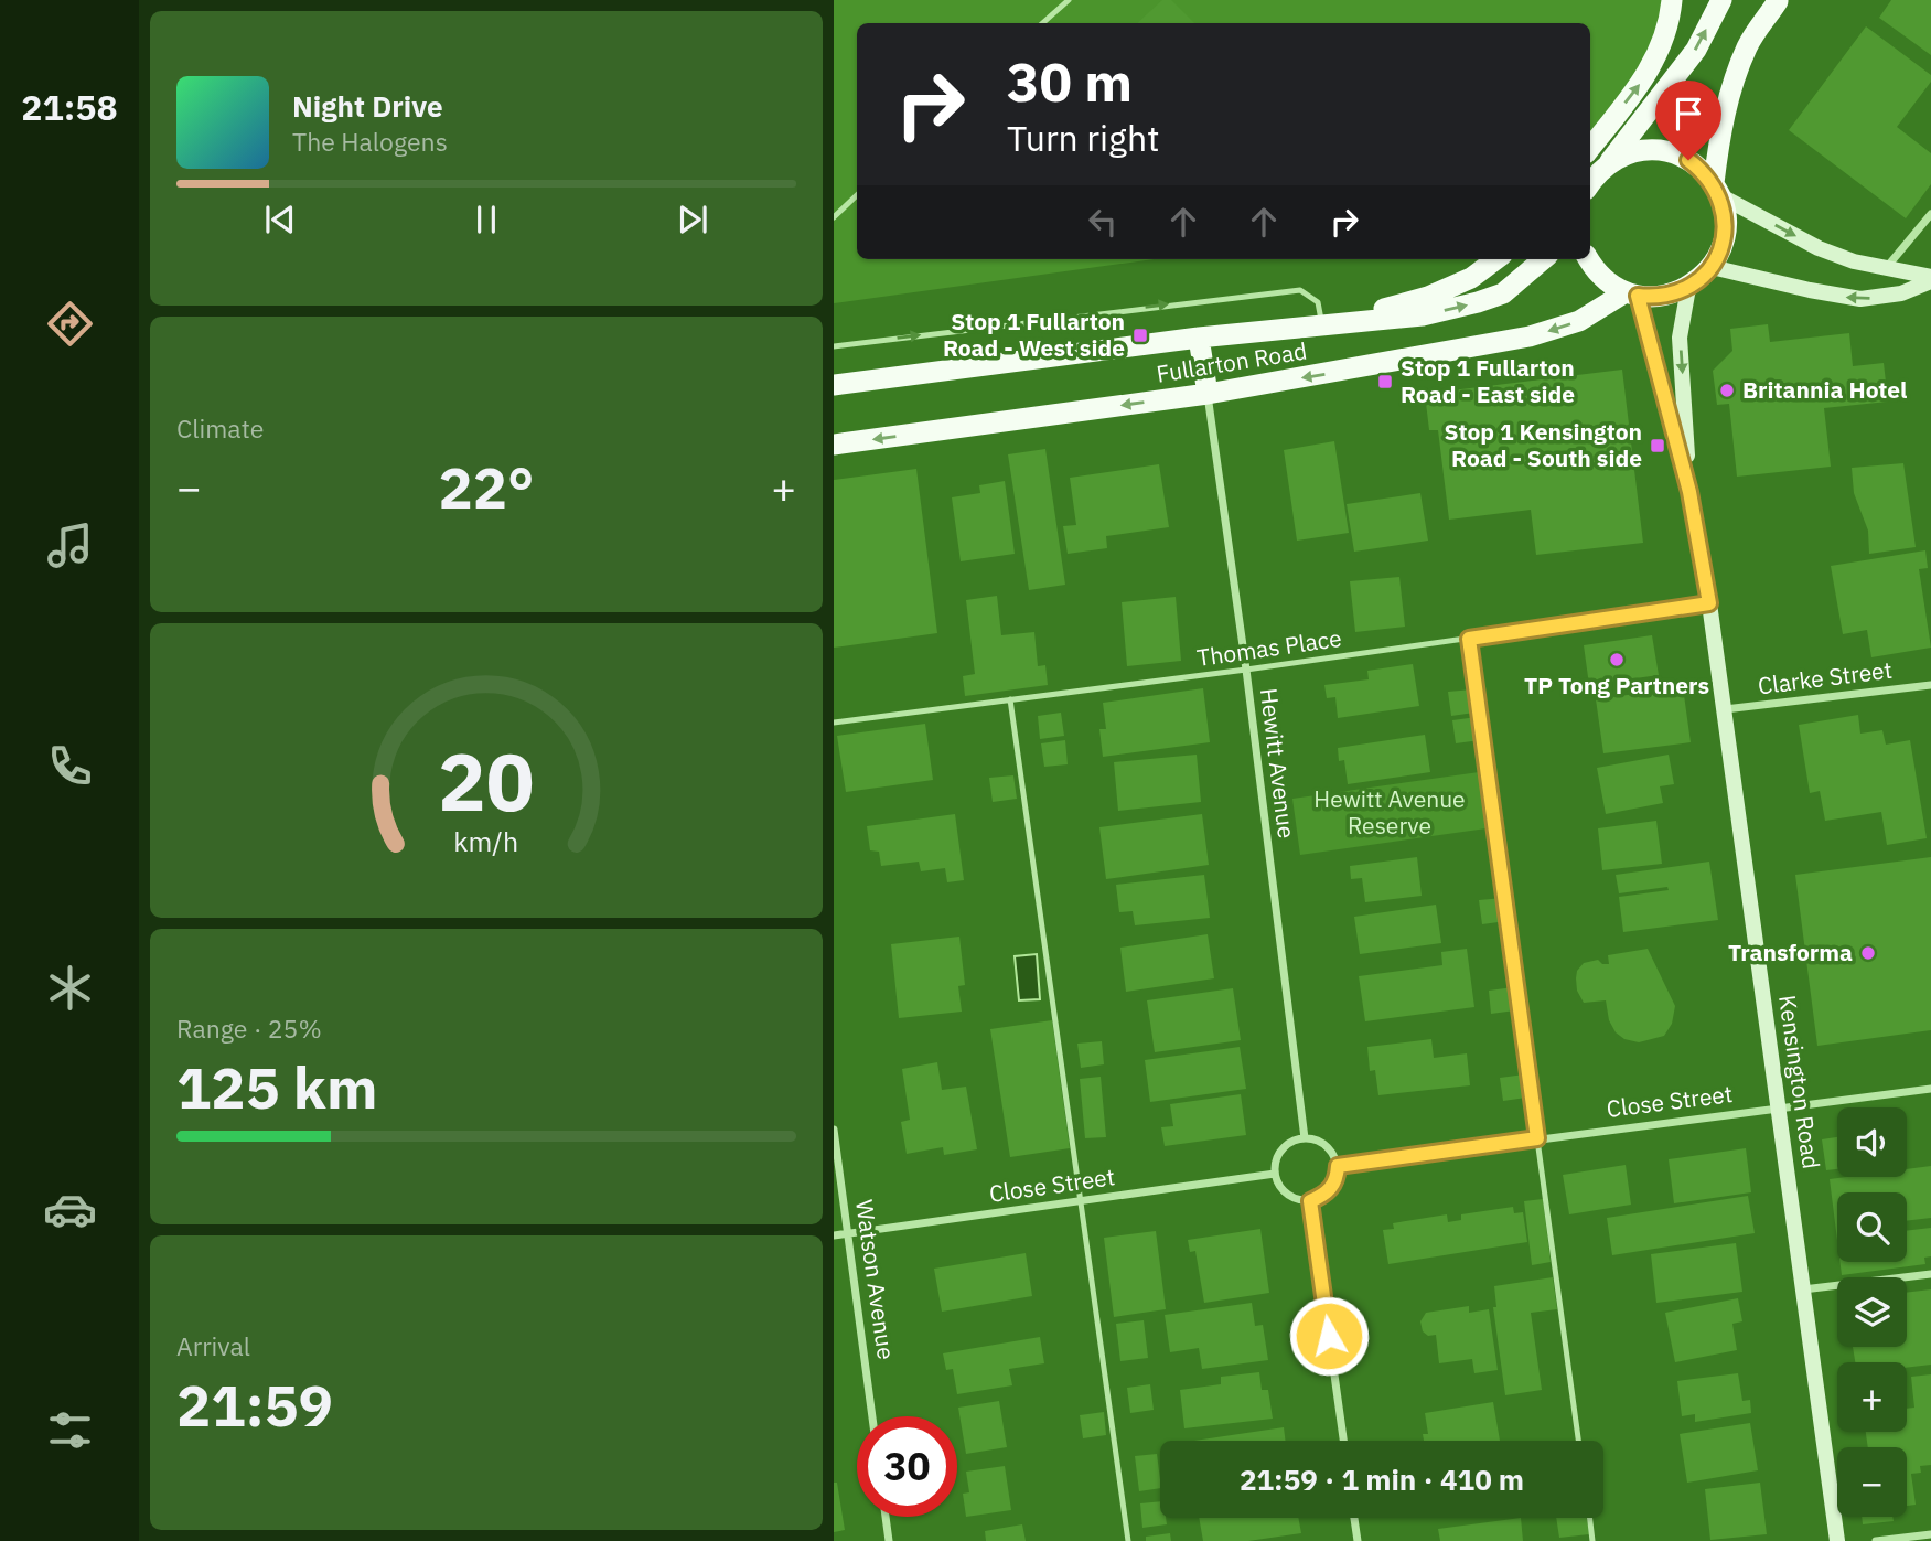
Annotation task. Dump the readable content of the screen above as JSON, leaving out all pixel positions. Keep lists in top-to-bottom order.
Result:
{
  "streets": {
    "highway": ["Fullarton Road"],
    "main road": ["Kensington Road"],
    "street": [
      "Clarke Street",
      "Hewitt Avenue",
      "Close Street",
      "Watson Avenue"
    ],
    "lane": ["Thomas Place"]
  },
  "crossings": [
    ["Fullarton Road", "Hewitt Avenue"],
    ["Fullarton Road", "Kensington Road"],
    ["Thomas Place", "Hewitt Avenue"],
    ["Thomas Place", "Kensington Road"],
    ["Clarke Street", "Kensington Road"],
    ["Hewitt Avenue", "Close Street"],
    ["Kensington Road", "Close Street"],
    ["Close Street", "Watson Avenue"]
  ],
  "parks": ["Hewitt Avenue Reserve"],
  "places": {
    "transit": ["Stop 1 Fullarton Road - West side", "Stop 1 Fullarton Road - East side", "Stop 1 Kensington Road - South side"],
    "other": ["Britannia Hotel", "TP Tong Partners", "Transforma"]
  },
  "page": {
    "tabs": "21:58",
    "turn": ["30 m", "Turn right"],
    "song": ["Night Drive", "The Halogens"],
    "tile": [
      "Climate",
      ["Range · 25%", "125 km"],
      ["Arrival", "21:59"]
    ],
    "heat": ["−", "22°", "+"],
    "map_buttons": ["+", "−"],
    "limit": "30",
    "trip": "21:59 · 1 min · 410 m",
    "gauge": ["20", "km/h"]
  }
}
